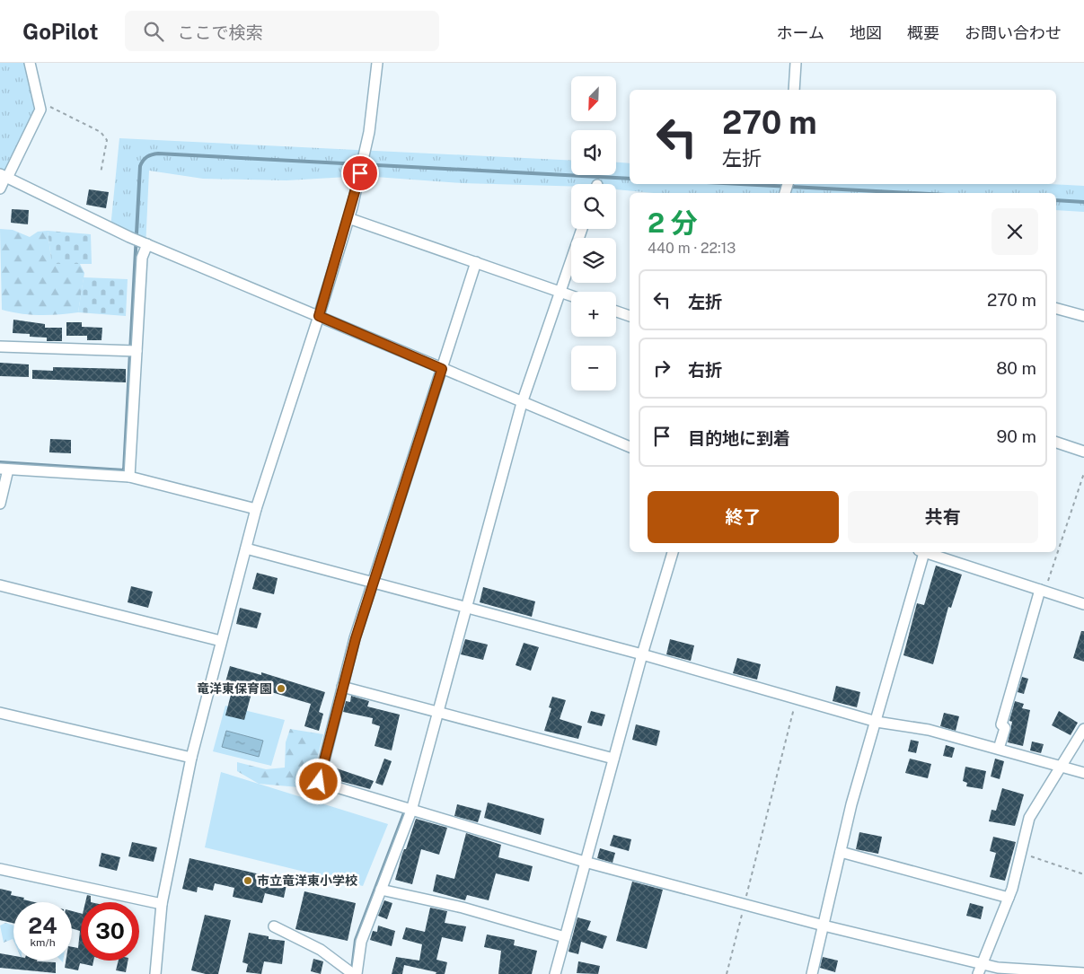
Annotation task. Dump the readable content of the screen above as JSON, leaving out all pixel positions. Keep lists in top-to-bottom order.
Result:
{
  "places": ["竜洋東保育園", "市立竜洋東小学校"],
  "north": "bottom left",
  "page": {
    "header": "GoPilot",
    "search": "ここで検索",
    "nav": [
      "ホーム",
      "地図",
      "概要",
      "お問い合わせ"
    ],
    "map_buttons": ["+", "−"],
    "turn": ["270 m", "左折"],
    "heading": ["2 分", "440 m · 22:13"],
    "list": [
      {
        "name": "左折",
        "value": "270 m"
      },
      {
        "name": "右折",
        "value": "80 m"
      },
      {
        "name": "目的地に到着",
        "value": "90 m"
      }
    ],
    "buttons": ["終了", "共有"],
    "speed": "24 km/h",
    "limit": "30"
  }
}
